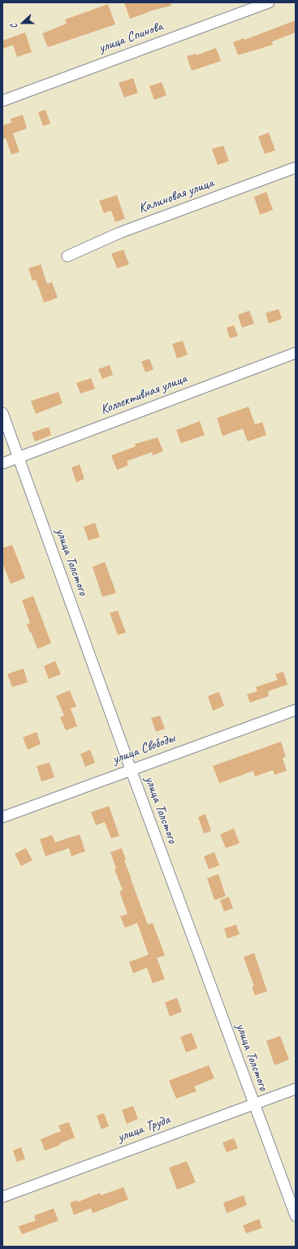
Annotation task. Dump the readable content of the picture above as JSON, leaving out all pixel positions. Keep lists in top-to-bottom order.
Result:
{
  "streets": {
    "street": [
      "улица Спинова",
      "Калиновая улица",
      "Коллективная улица",
      "улица Толстого",
      "улица Свободы",
      "улица Труда"
    ]
  },
  "crossings": [
    ["Коллективная улица", "улица Толстого"],
    ["улица Толстого", "улица Свободы"],
    ["улица Толстого", "улица Труда"]
  ],
  "north": "left"
}
